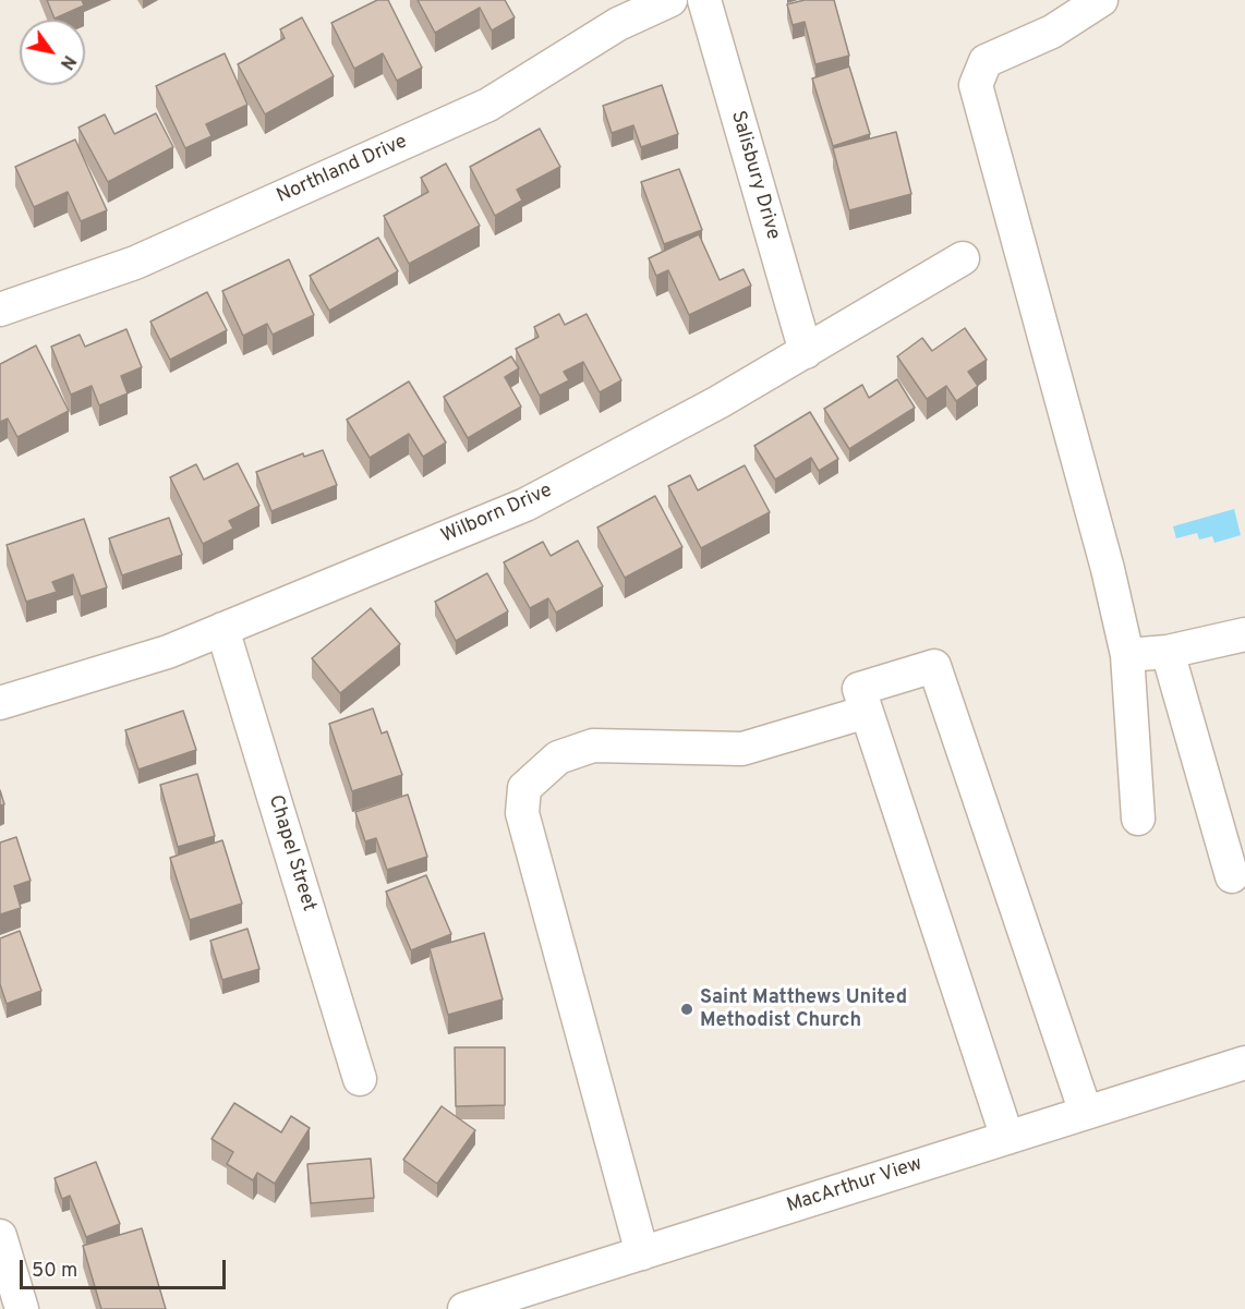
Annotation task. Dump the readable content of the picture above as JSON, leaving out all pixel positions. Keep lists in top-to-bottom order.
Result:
{
  "streets": {
    "street": [
      "Northland Drive",
      "Salisbury Drive",
      "Wilborn Drive",
      "Chapel Street",
      "MacArthur View"
    ]
  },
  "crossings": [
    ["Salisbury Drive", "Wilborn Drive"],
    ["Wilborn Drive", "Chapel Street"]
  ],
  "places": ["Saint Matthews United Methodist Church"],
  "scale_bar": "50 m",
  "north": "bottom right"
}
